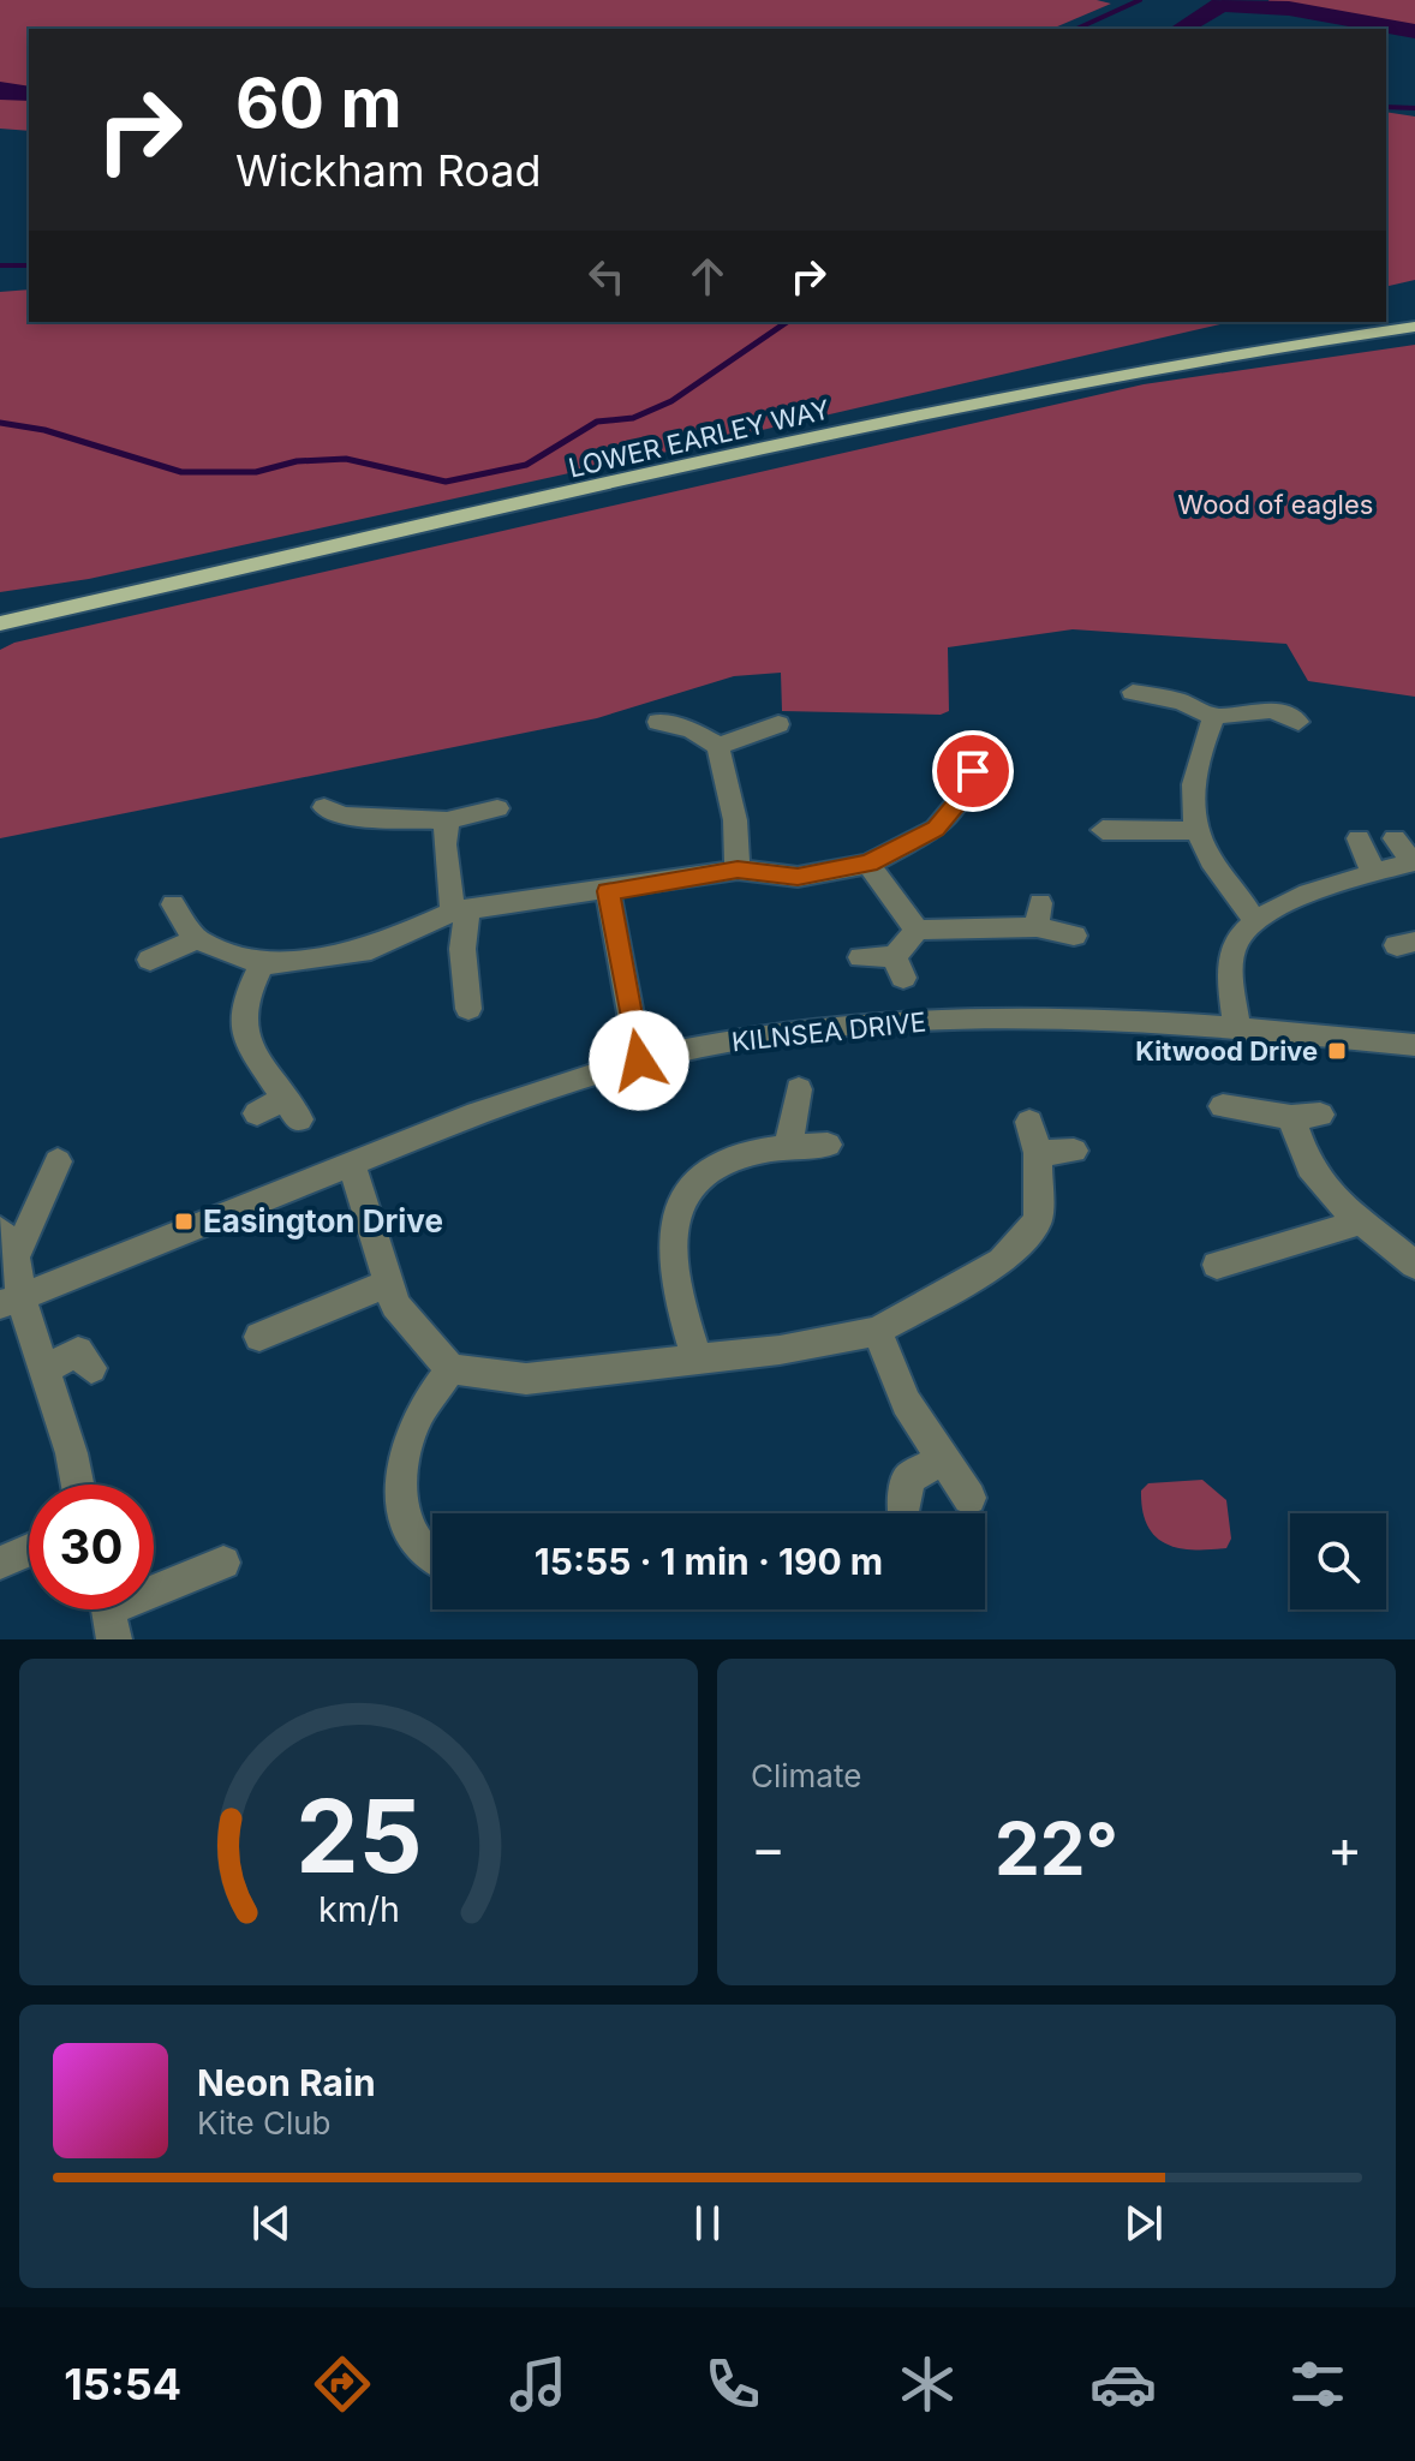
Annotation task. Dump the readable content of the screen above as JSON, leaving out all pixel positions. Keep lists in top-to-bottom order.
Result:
{
  "streets": {
    "main road": ["LOWER EARLEY WAY"],
    "street": ["KILNSEA DRIVE"]
  },
  "parks": ["Wood of eagles"],
  "places": {
    "transit": ["Kitwood Drive", "Easington Drive"]
  },
  "page": {
    "turn": ["60 m", "Wickham Road"],
    "limit": "30",
    "trip": "15:55 · 1 min · 190 m",
    "tile": "Climate",
    "heat": ["−", "22°", "+"],
    "song": ["Neon Rain", "Kite Club"],
    "tabs": "15:54",
    "gauge": ["25", "km/h"]
  }
}
